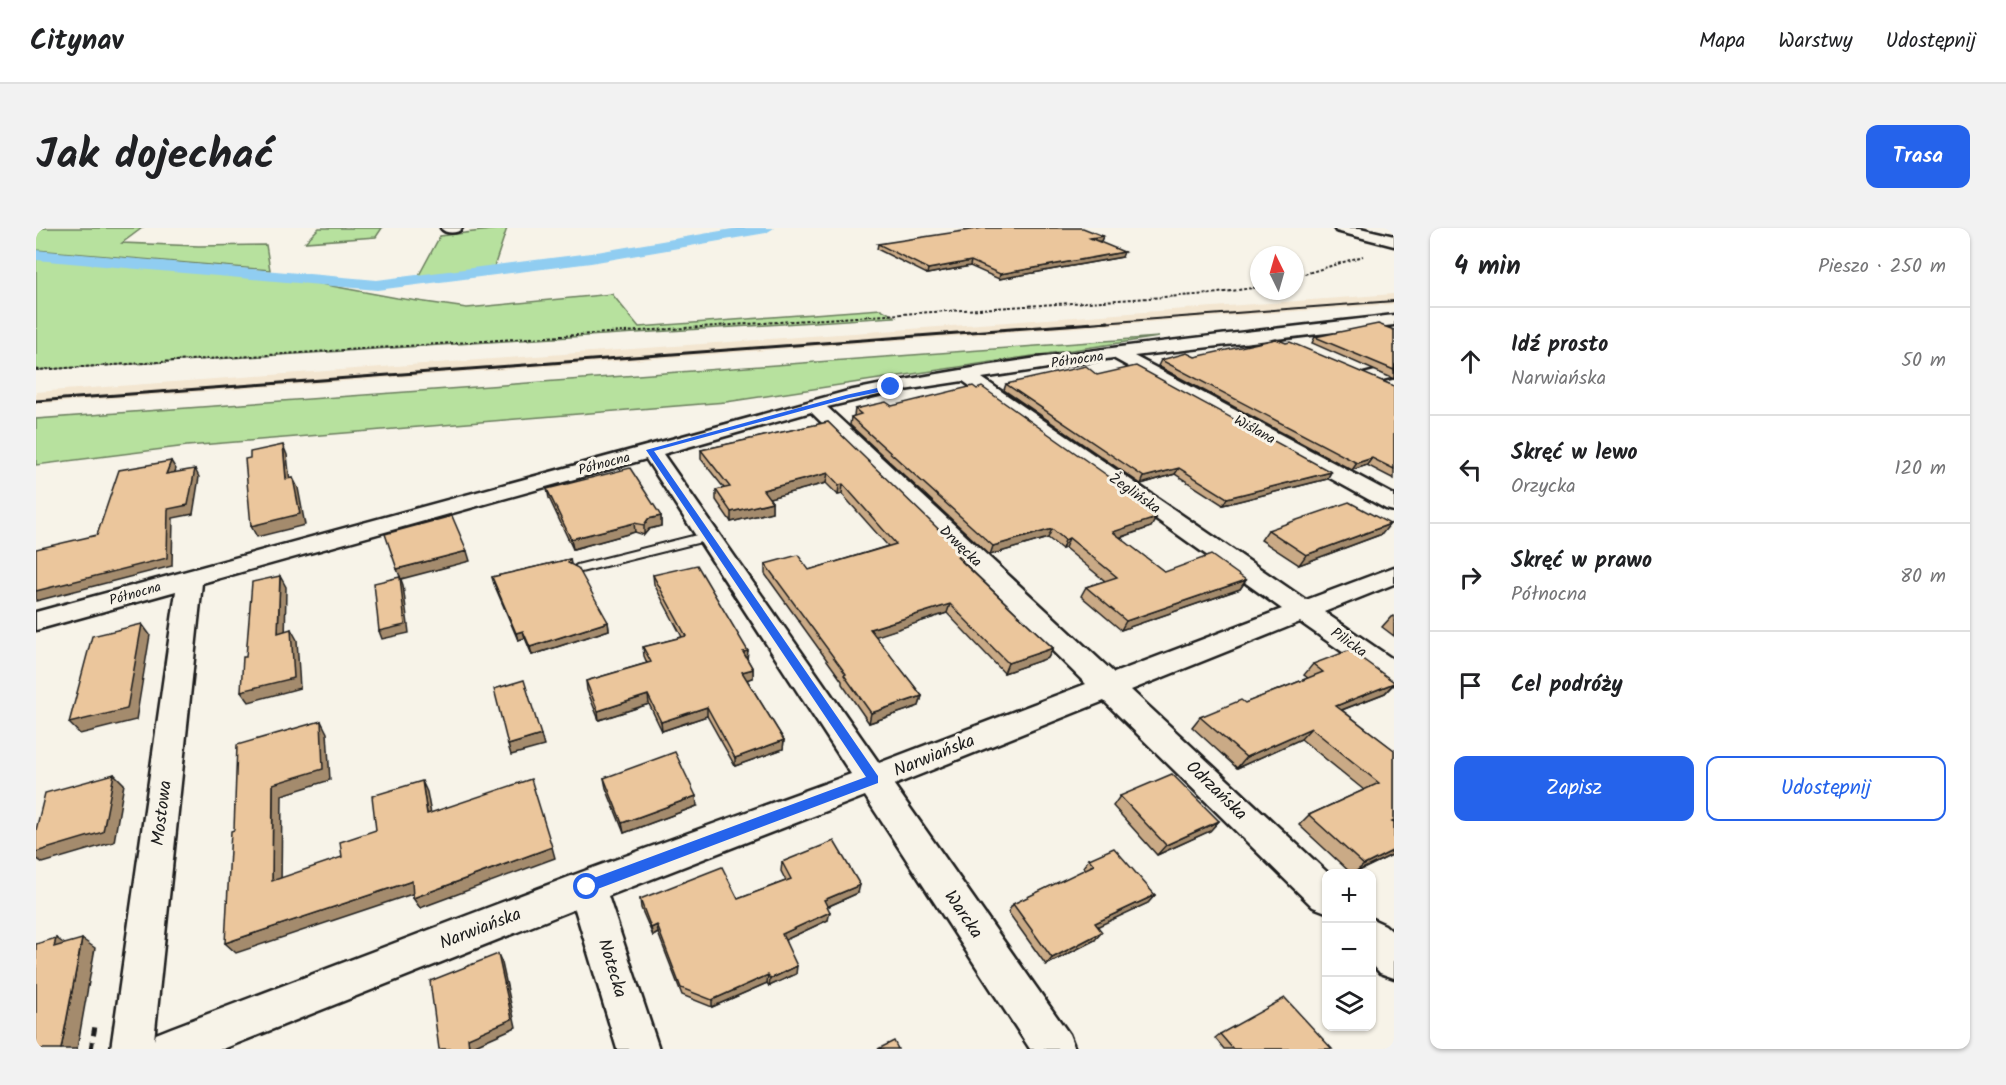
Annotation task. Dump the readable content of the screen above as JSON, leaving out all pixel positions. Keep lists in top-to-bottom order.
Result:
{
  "streets": {
    "street": [
      "Północna",
      "Wiślana",
      "Żeglińska",
      "Drwęcka",
      "Pilicka",
      "Narwiańska",
      "Odrzańska",
      "Mostowa",
      "Warcka",
      "Notecka"
    ]
  },
  "crossings": [
    ["Północna", "Wiślana"],
    ["Północna", "Żeglińska"],
    ["Północna", "Drwęcka"],
    ["Północna", "Mostowa"],
    ["Północna", "Warcka"],
    ["Żeglińska", "Pilicka"],
    ["Żeglińska", "Narwiańska"],
    ["Drwęcka", "Narwiańska"],
    ["Drwęcka", "Odrzańska"],
    ["Pilicka", "Narwiańska"],
    ["Narwiańska", "Odrzańska"],
    ["Narwiańska", "Warcka"],
    ["Narwiańska", "Notecka"]
  ],
  "north": "top",
  "page": {
    "header": "Citynav",
    "nav": ["Mapa", "Warstwy", "Udostępnij"],
    "title": "Jak dojechać",
    "buttons": [
      "Trasa",
      ["Zapisz", "Udostępnij"]
    ],
    "heading": ["4 min", "Pieszo · 250 m"],
    "list": [
      ["Idź prosto", "Narwiańska", "50 m"],
      ["Skręć w lewo", "Orzycka", "120 m"],
      ["Skręć w prawo", "Północna", "80 m"],
      "Cel podróży"
    ],
    "map_buttons": ["+", "−"]
  }
}
